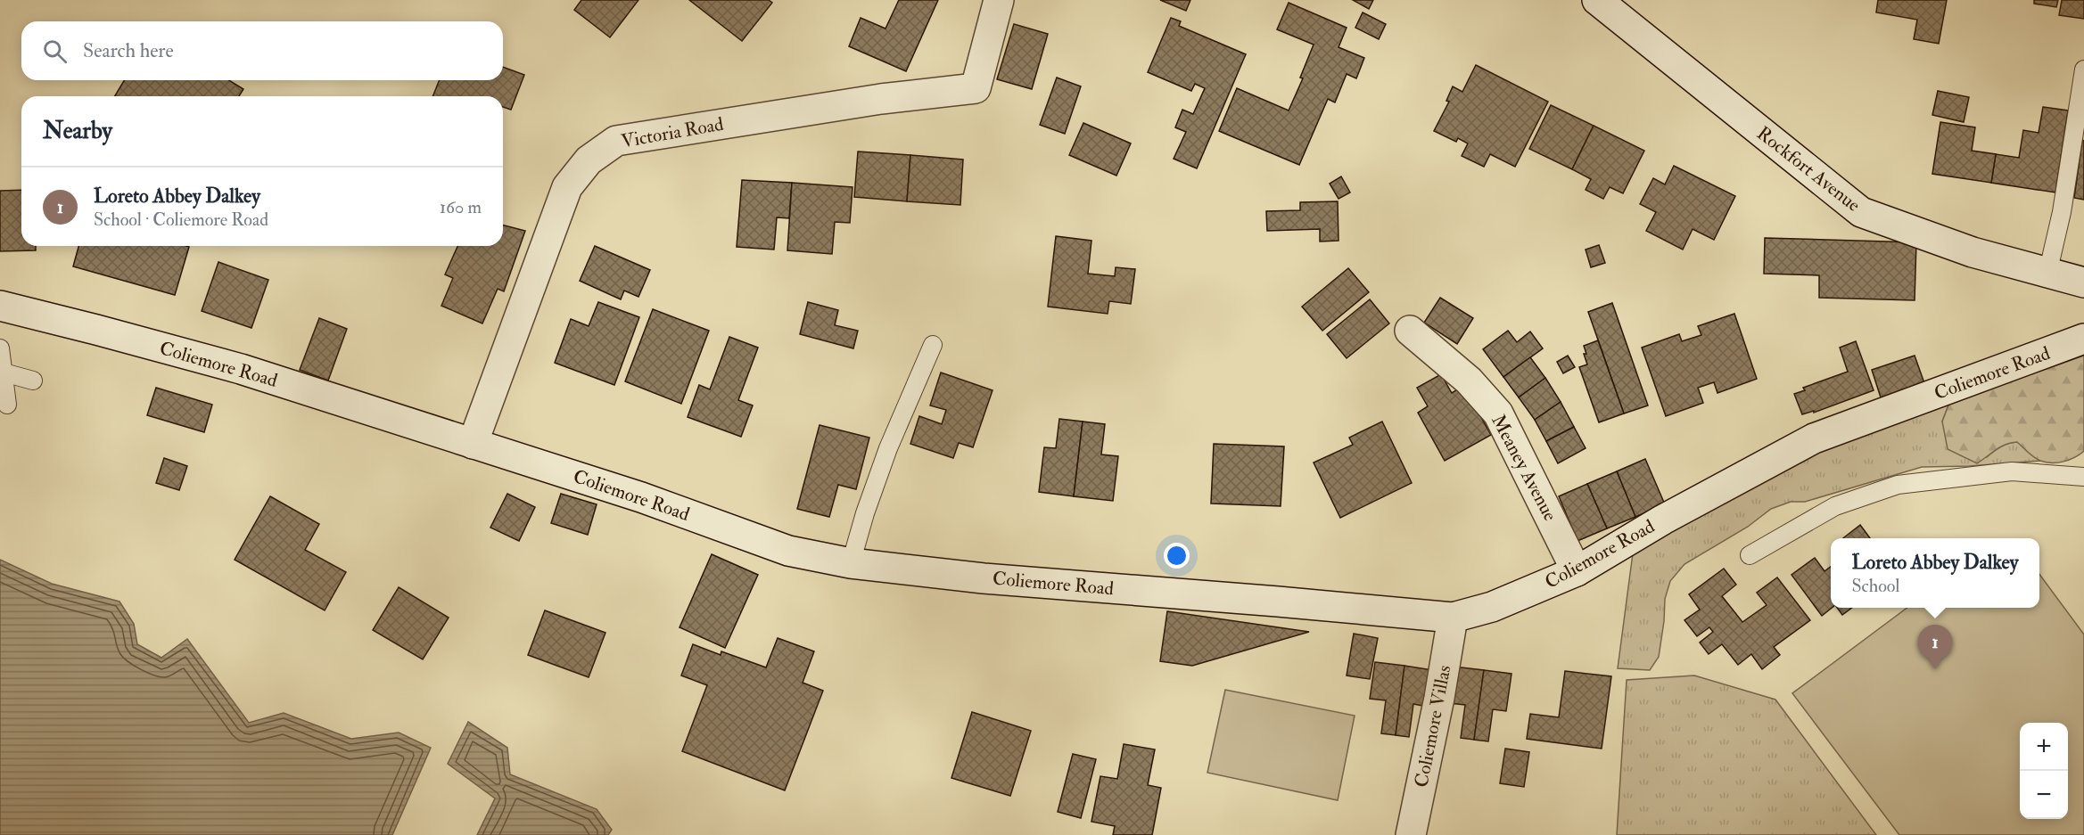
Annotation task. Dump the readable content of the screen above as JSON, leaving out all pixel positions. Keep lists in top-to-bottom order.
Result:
{
  "streets": {
    "street": [
      "Victoria Road",
      "Rockfort Avenue",
      "Coliemore Road",
      "Meaney Avenue",
      "Coliemore Villas"
    ]
  },
  "crossings": [
    ["Victoria Road", "Coliemore Road"],
    ["Coliemore Road", "Meaney Avenue"],
    ["Coliemore Road", "Coliemore Villas"]
  ],
  "page": {
    "search": "Search here",
    "heading": "Nearby",
    "list": [
      {
        "mark": "1",
        "name": "Loreto Abbey Dalkey",
        "note": "School · Coliemore Road",
        "value": "160 m"
      }
    ],
    "popup": ["Loreto Abbey Dalkey", "School"],
    "pins": "1",
    "map_buttons": ["+", "−"]
  }
}
